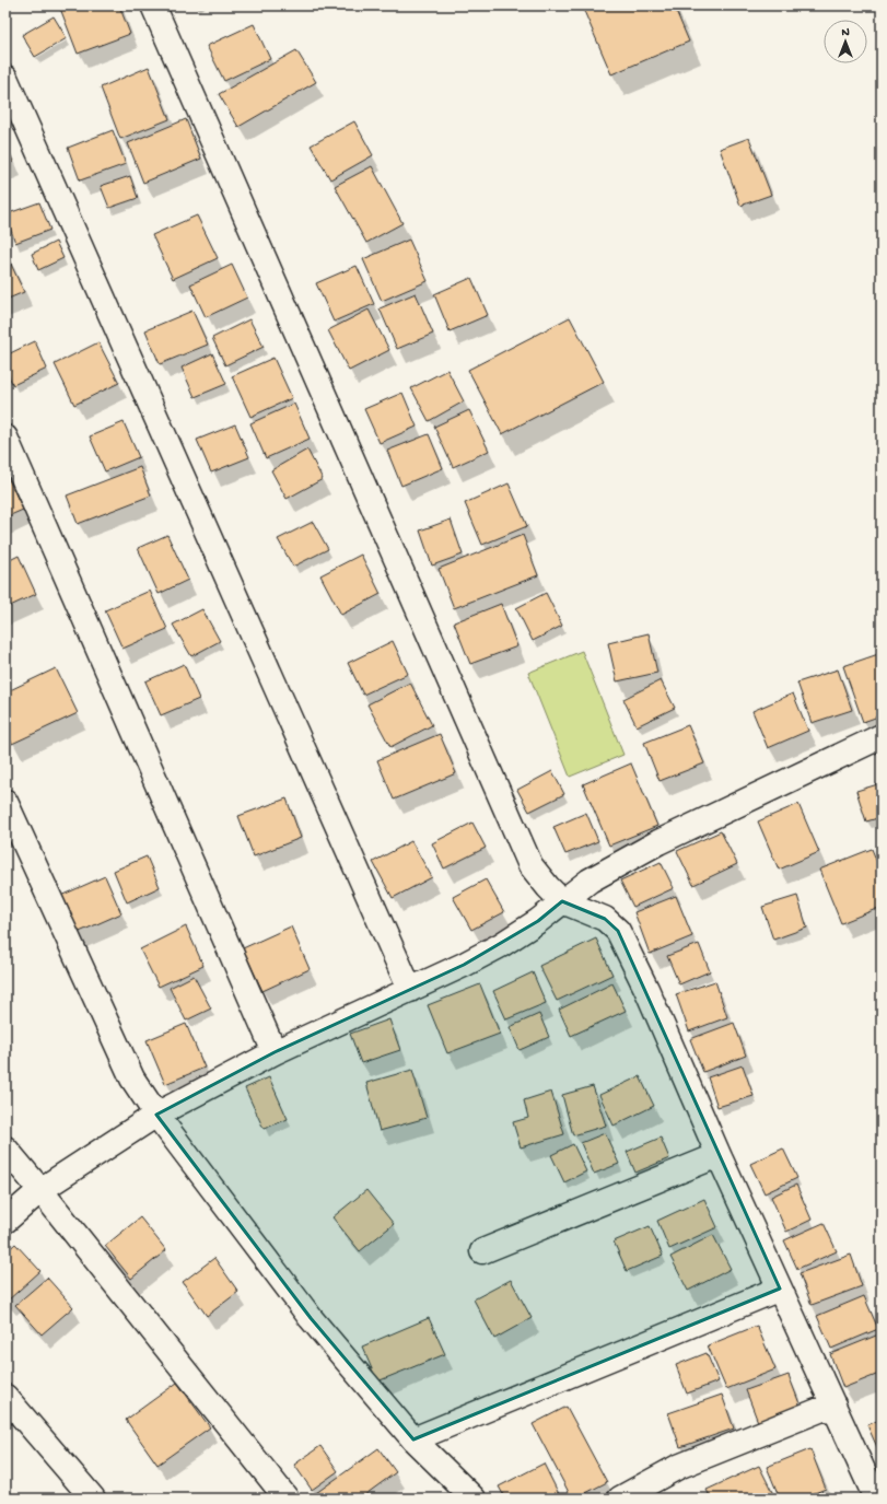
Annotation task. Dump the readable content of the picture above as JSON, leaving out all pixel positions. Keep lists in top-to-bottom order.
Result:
{
  "north": "top"
}
